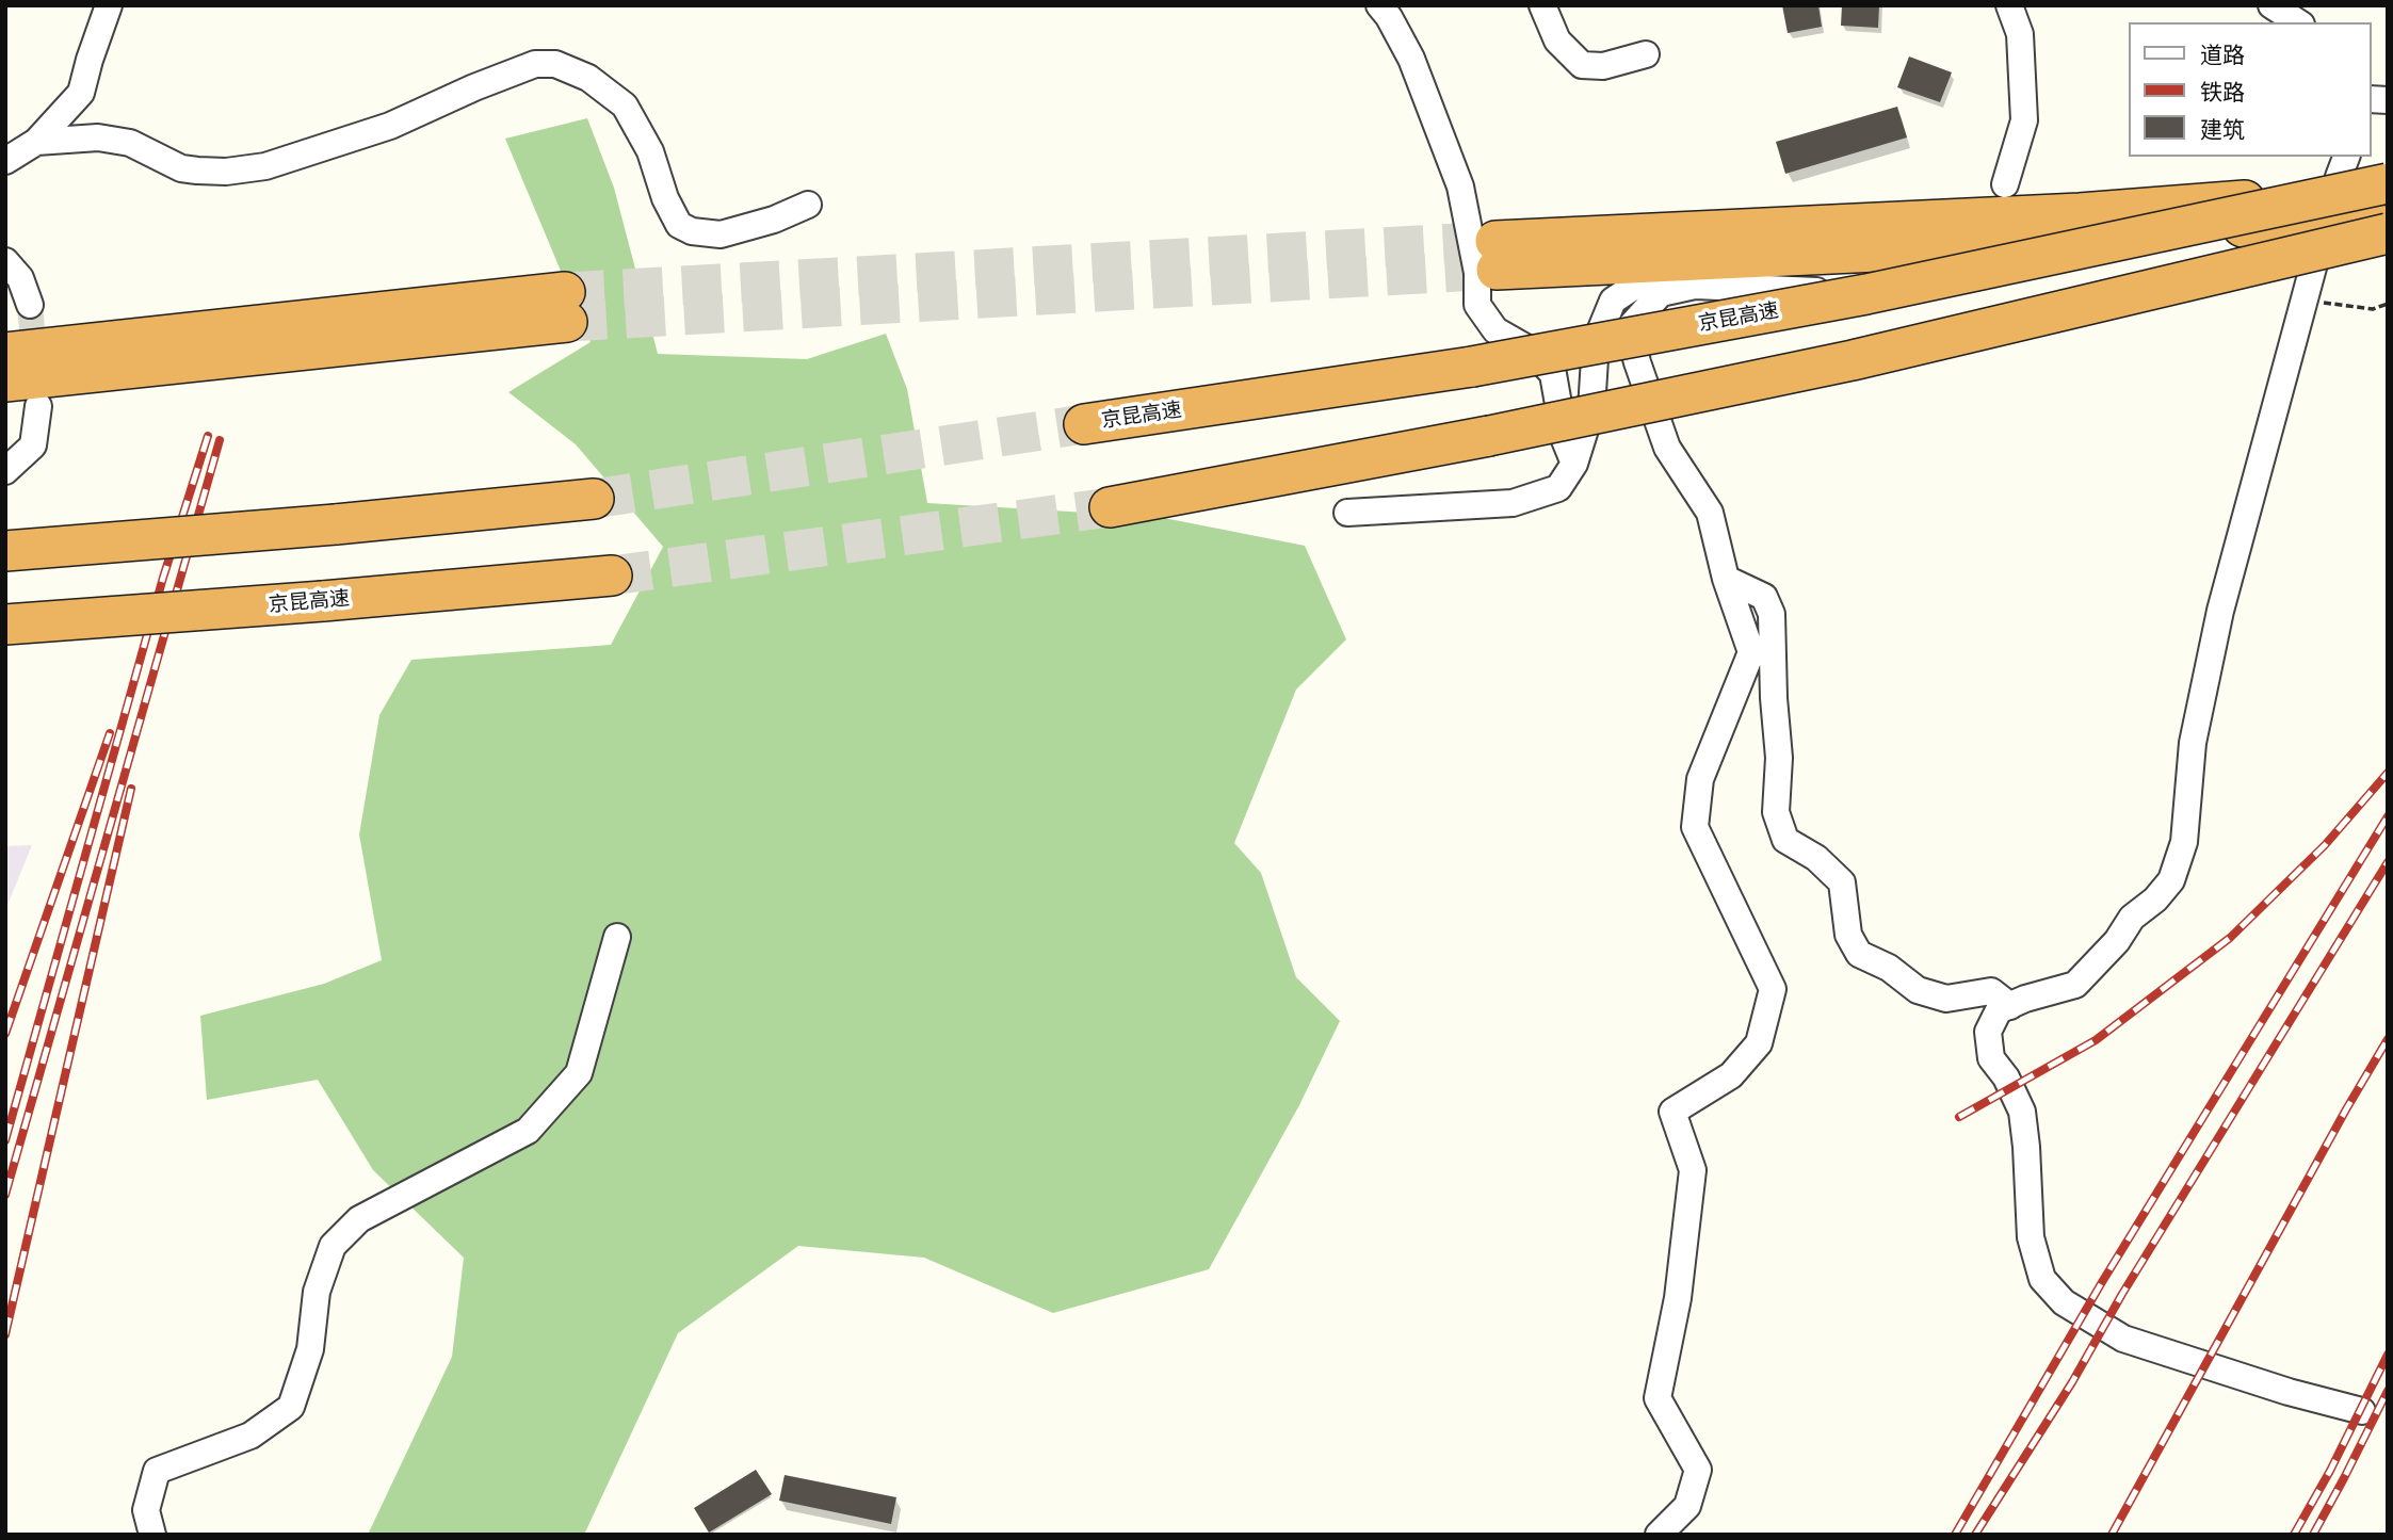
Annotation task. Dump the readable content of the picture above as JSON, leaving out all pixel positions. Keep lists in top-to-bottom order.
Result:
{
  "streets": {
    "highway": ["京昆高速"]
  },
  "legend": ["道路", "铁路", "建筑"]
}
